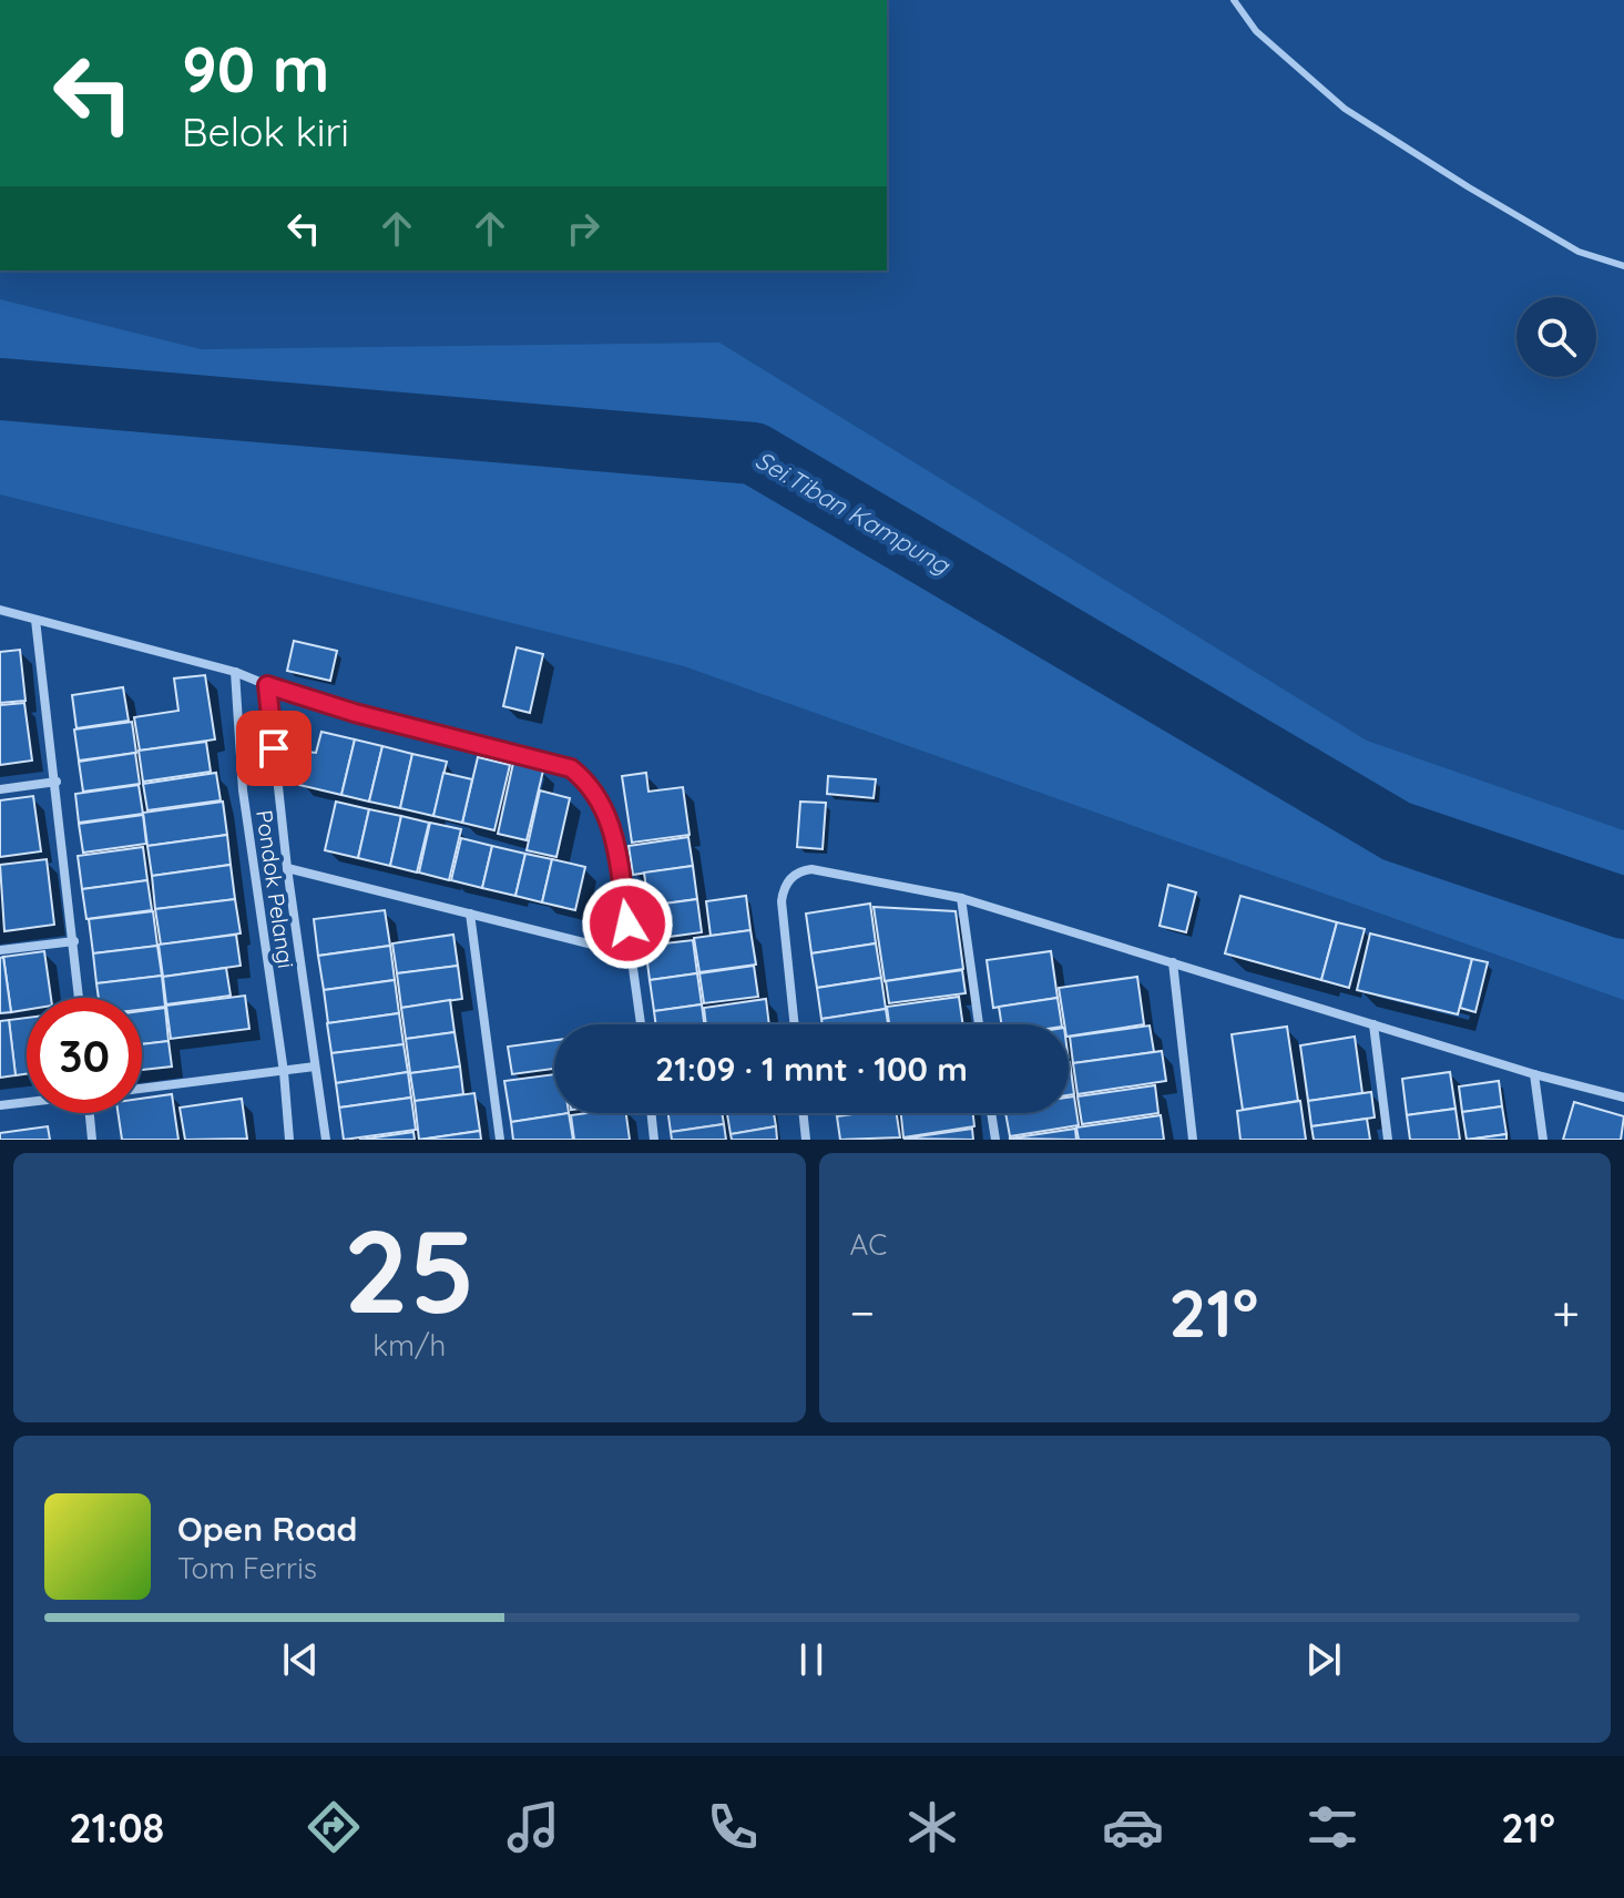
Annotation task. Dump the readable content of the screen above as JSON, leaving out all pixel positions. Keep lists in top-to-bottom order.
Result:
{
  "streets": {
    "street": ["Pondok Pelangi"]
  },
  "water": ["Sei.Tiban Kampung"],
  "page": {
    "turn": ["90 m", "Belok kiri"],
    "limit": "30",
    "trip": "21:09 · 1 mnt · 100 m",
    "tile": [
      ["25", "km/h"],
      "AC"
    ],
    "heat": ["−", "21°", "+"],
    "song": ["Open Road", "Tom Ferris"],
    "tabs": ["21:08", "21°"]
  }
}
